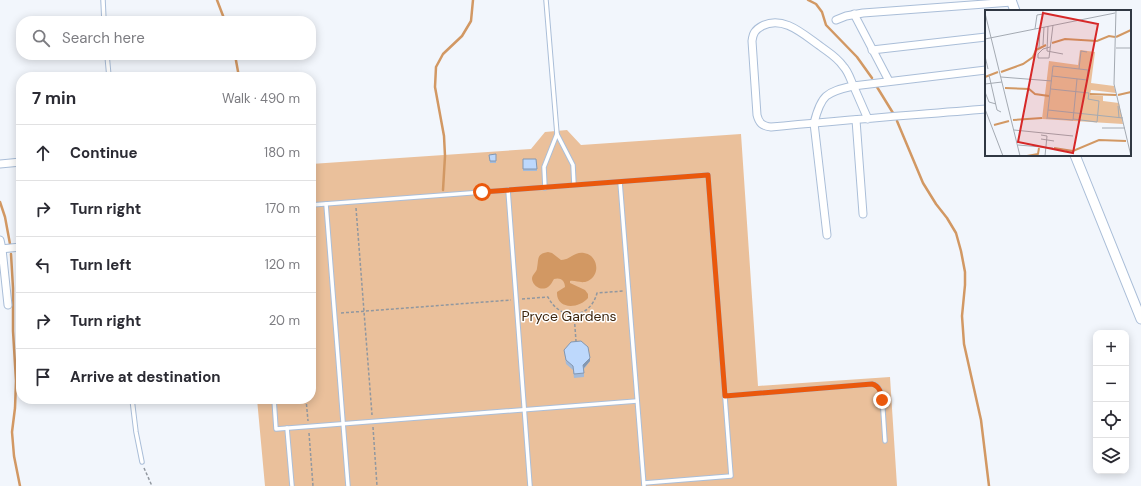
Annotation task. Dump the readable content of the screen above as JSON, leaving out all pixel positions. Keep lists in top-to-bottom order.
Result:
{
  "parks": ["Pryce Gardens"],
  "page": {
    "search": "Search here",
    "heading": ["7 min", "Walk · 490 m"],
    "list": [
      ["Continue", "180 m"],
      ["Turn right", "170 m"],
      ["Turn left", "120 m"],
      ["Turn right", "20 m"],
      "Arrive at destination"
    ],
    "map_buttons": ["+", "−"]
  }
}
